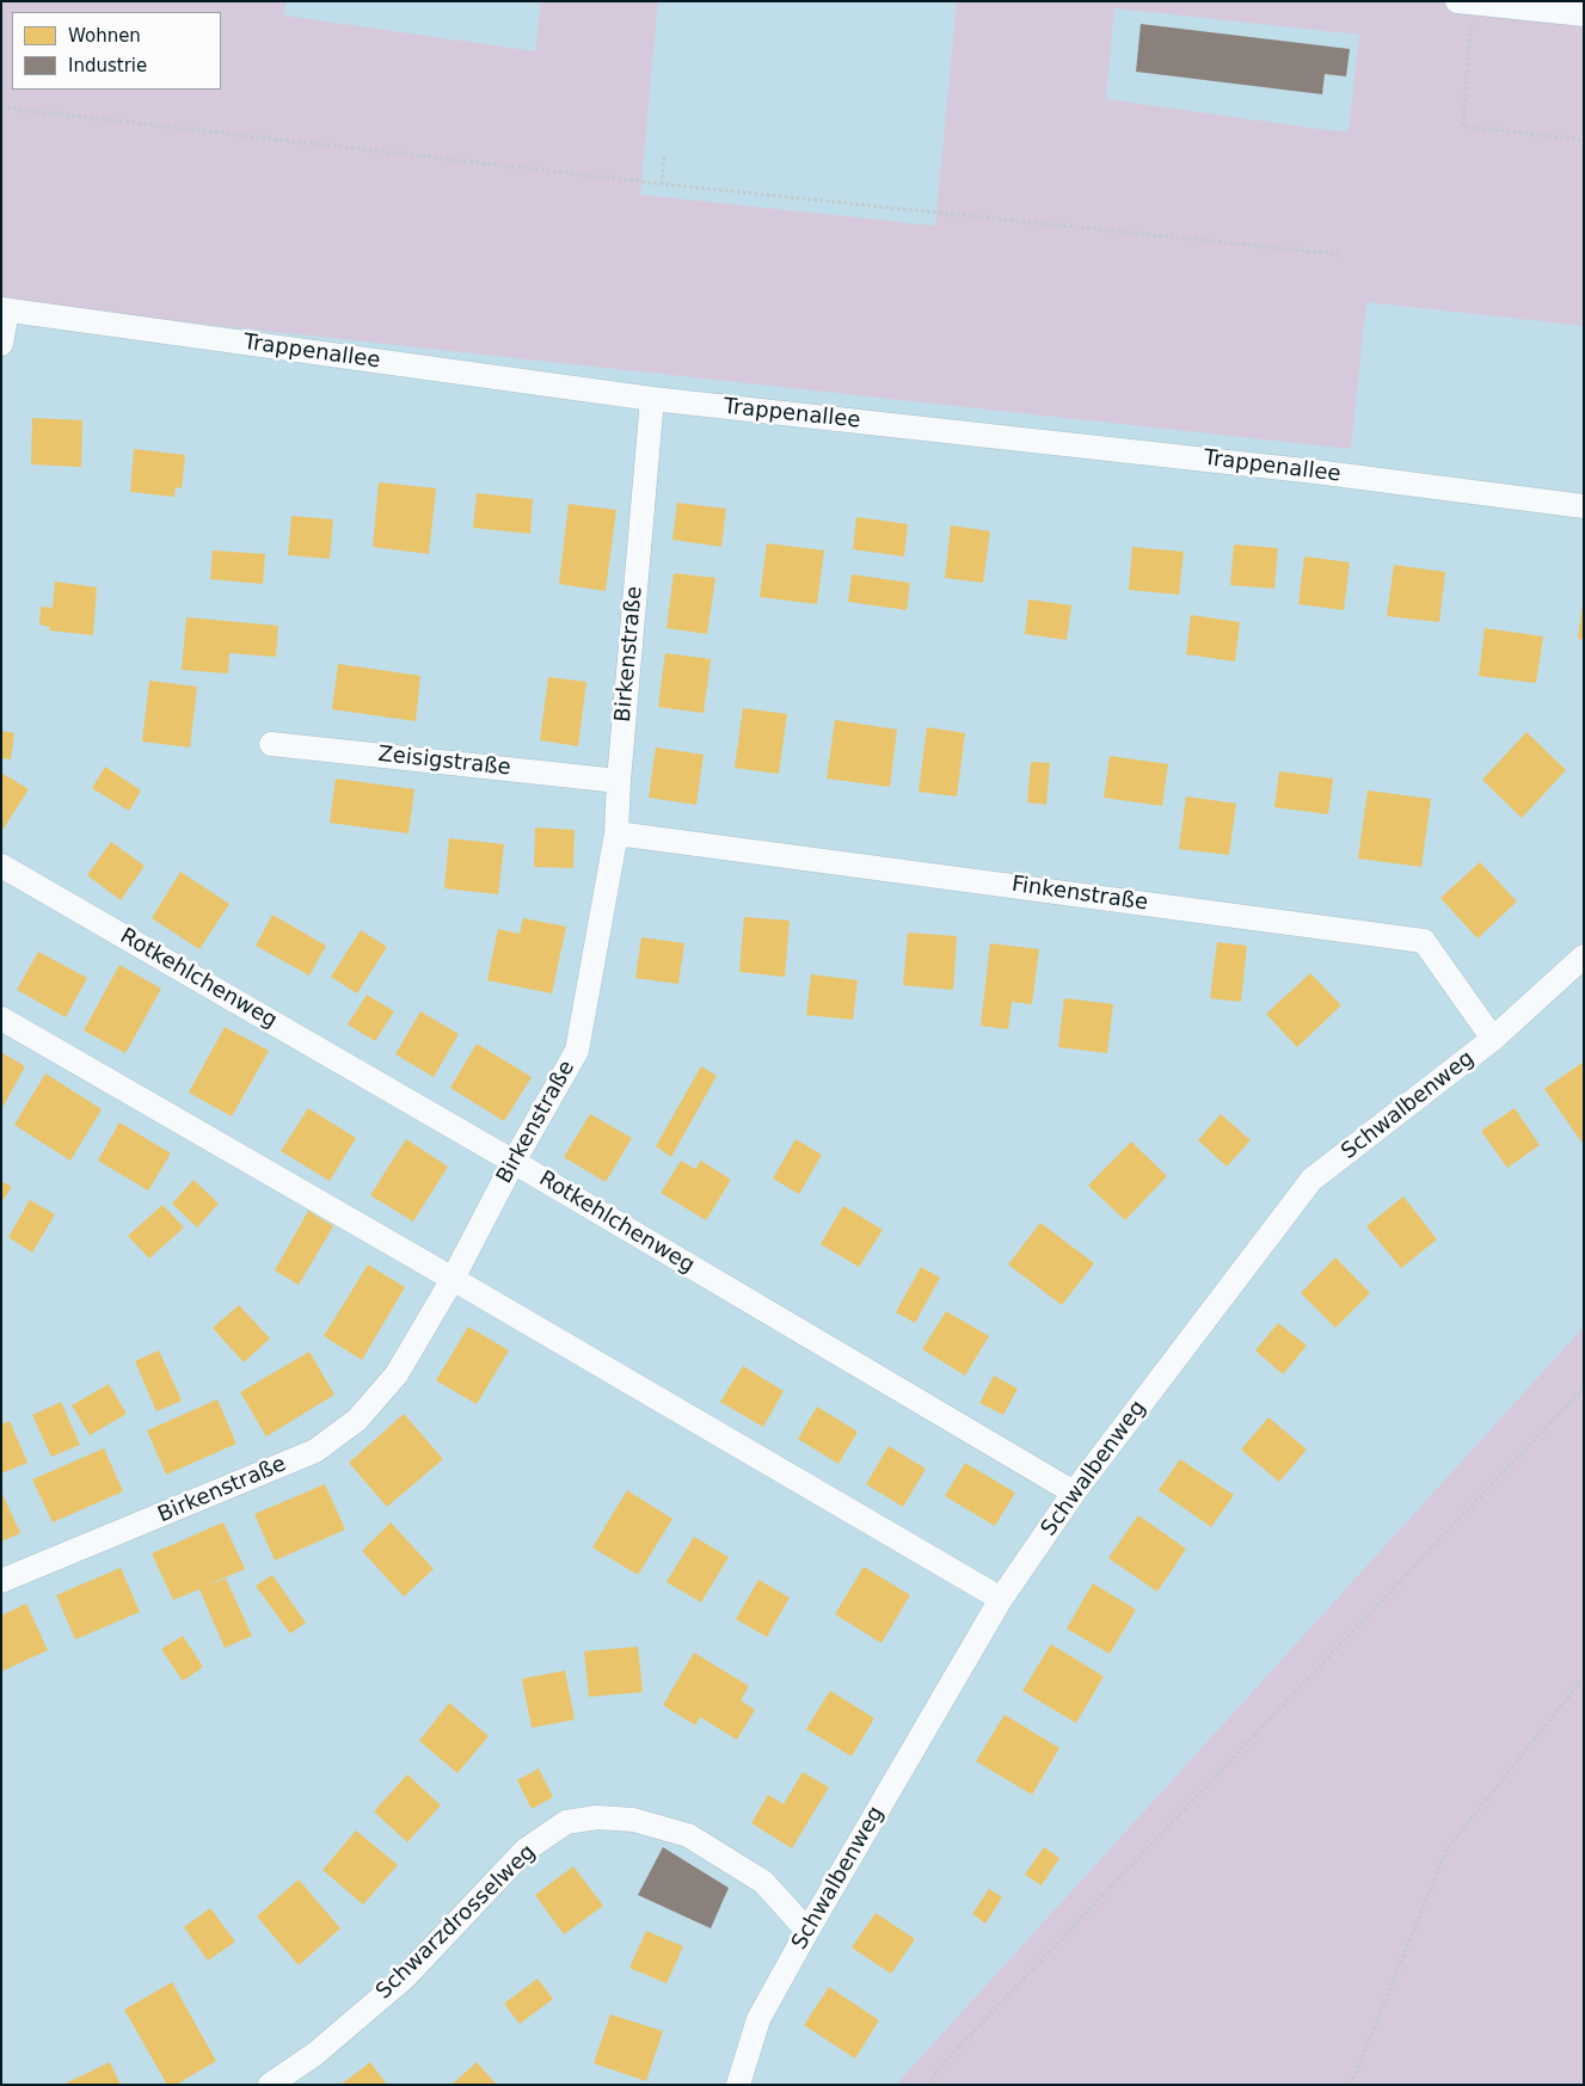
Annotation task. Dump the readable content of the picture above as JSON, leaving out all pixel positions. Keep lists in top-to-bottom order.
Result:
{
  "streets": {
    "street": [
      "Trappenallee",
      "Birkenstraße",
      "Zeisigstraße",
      "Finkenstraße",
      "Rotkehlchenweg",
      "Schwalbenweg",
      "Schwarzdrosselweg"
    ]
  },
  "crossings": [
    ["Trappenallee", "Birkenstraße"],
    ["Birkenstraße", "Zeisigstraße"],
    ["Birkenstraße", "Finkenstraße"],
    ["Birkenstraße", "Rotkehlchenweg"],
    ["Finkenstraße", "Schwalbenweg"],
    ["Rotkehlchenweg", "Schwalbenweg"],
    ["Schwalbenweg", "Schwarzdrosselweg"]
  ],
  "legend": ["Wohnen", "Industrie"]
}
